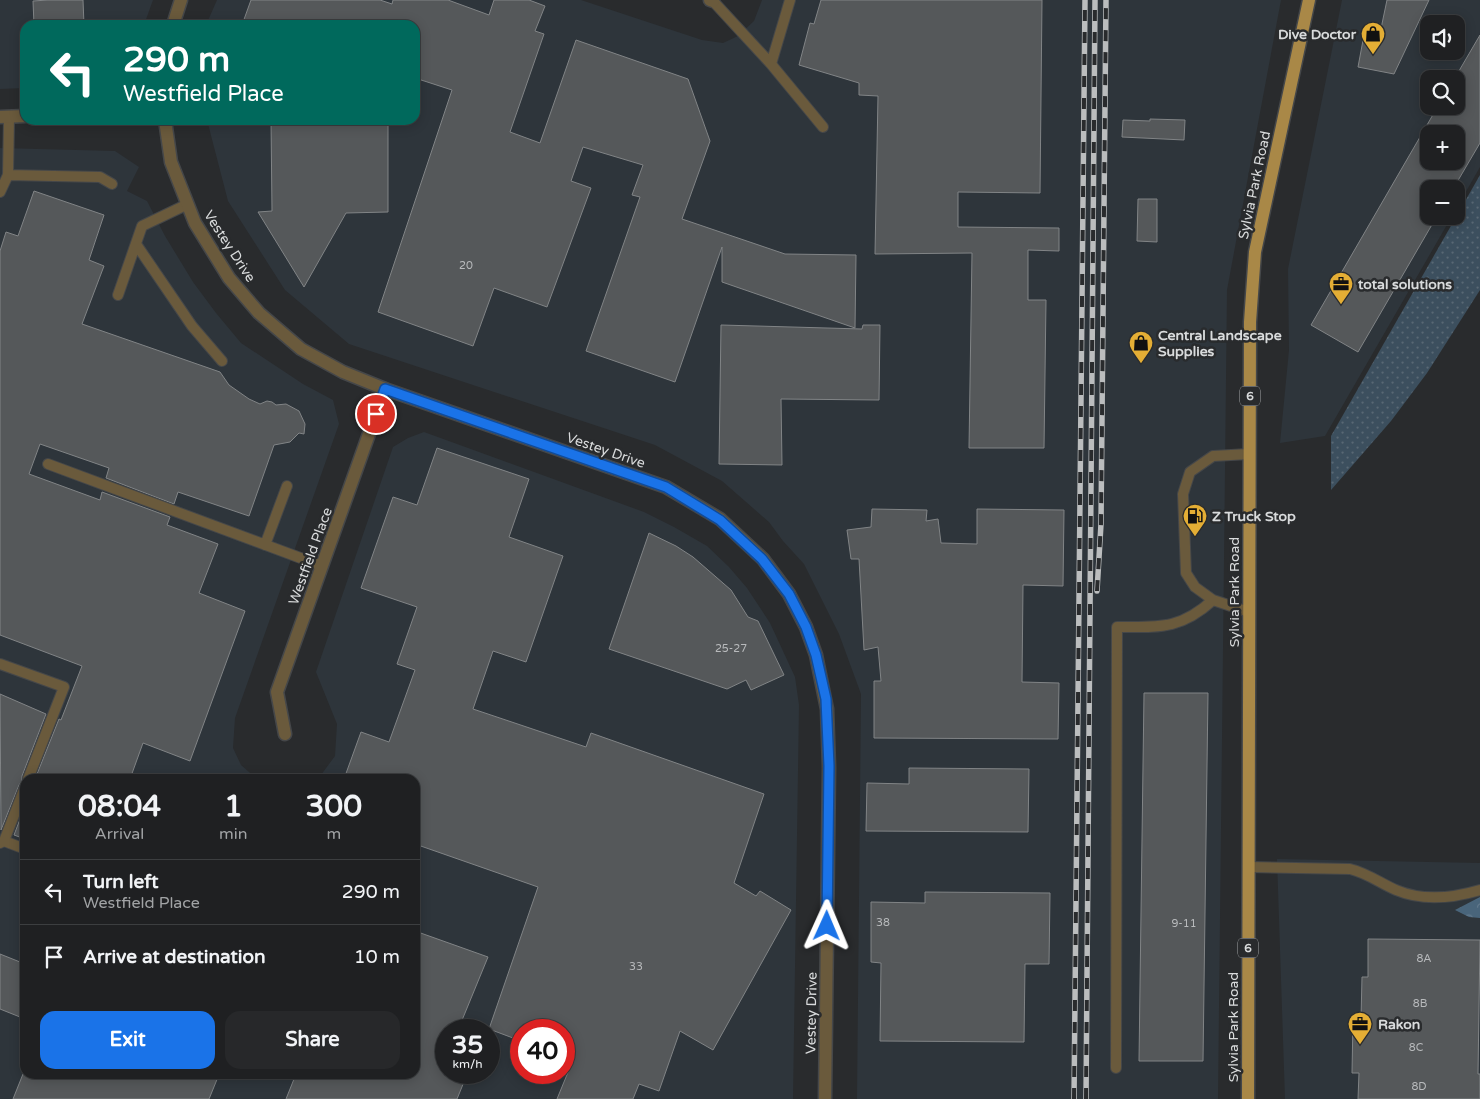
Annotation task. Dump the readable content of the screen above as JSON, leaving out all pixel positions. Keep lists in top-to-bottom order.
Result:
{
  "streets": {
    "main road": ["Sylvia Park Road", "6"],
    "street": ["Vestey Drive", "Westfield Place"]
  },
  "crossings": [
    ["Vestey Drive", "Westfield Place"]
  ],
  "places": {
    "shop": ["Dive Doctor", "Central Landscape Supplies"],
    "office": ["total solutions", "Rakon"],
    "fuel station": ["Z Truck Stop"]
  },
  "house_numbers": [
    "20",
    "25-27",
    "38",
    "9-11",
    "8A",
    "33",
    "8B",
    "8C",
    "8D"
  ],
  "page": {
    "map_buttons": ["+", "−"],
    "turn": ["290 m", "Westfield Place"],
    "eta": [
      "08:04",
      "Arrival",
      "1",
      "min",
      "300",
      "m"
    ],
    "list": [
      {
        "name": "Turn left",
        "note": "Westfield Place",
        "value": "290 m"
      },
      {
        "name": "Arrive at destination",
        "value": "10 m"
      }
    ],
    "buttons": ["Exit", "Share"],
    "speed": "35 km/h",
    "limit": "40"
  }
}
